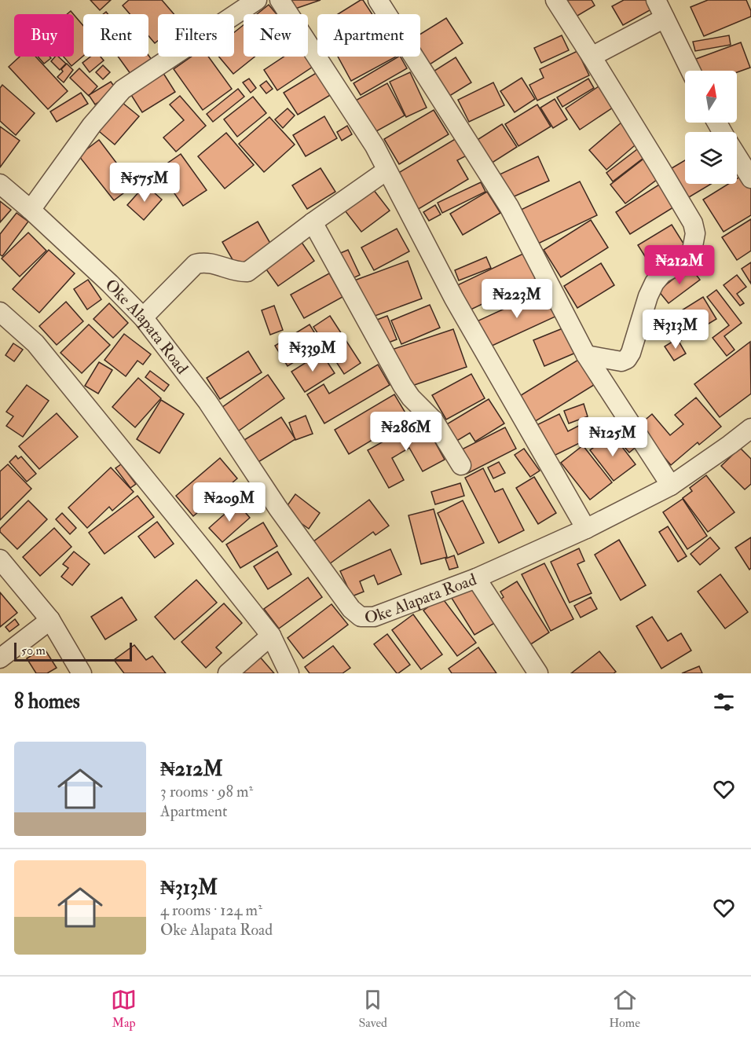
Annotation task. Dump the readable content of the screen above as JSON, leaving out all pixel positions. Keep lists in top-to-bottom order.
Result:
{
  "streets": {
    "street": ["Oke Alapata Road"]
  },
  "scale_bar": "50 m",
  "north": "top",
  "page": {
    "chip": [
      "Buy",
      "Rent",
      "Filters",
      "New",
      "Apartment"
    ],
    "price": [
      "₦575M",
      "₦212M",
      "₦223M",
      "₦313M",
      "₦339M",
      "₦286M",
      "₦125M",
      "₦209M"
    ],
    "scale": "50 m",
    "heading": "8 homes",
    "list": [
      {
        "name": "₦212M",
        "note": "3 rooms · 98 m² · Apartment"
      },
      {
        "name": "₦313M",
        "note": "4 rooms · 124 m² · Oke Alapata Road"
      }
    ],
    "tabs": ["Map", "Saved", "Home"]
  }
}
